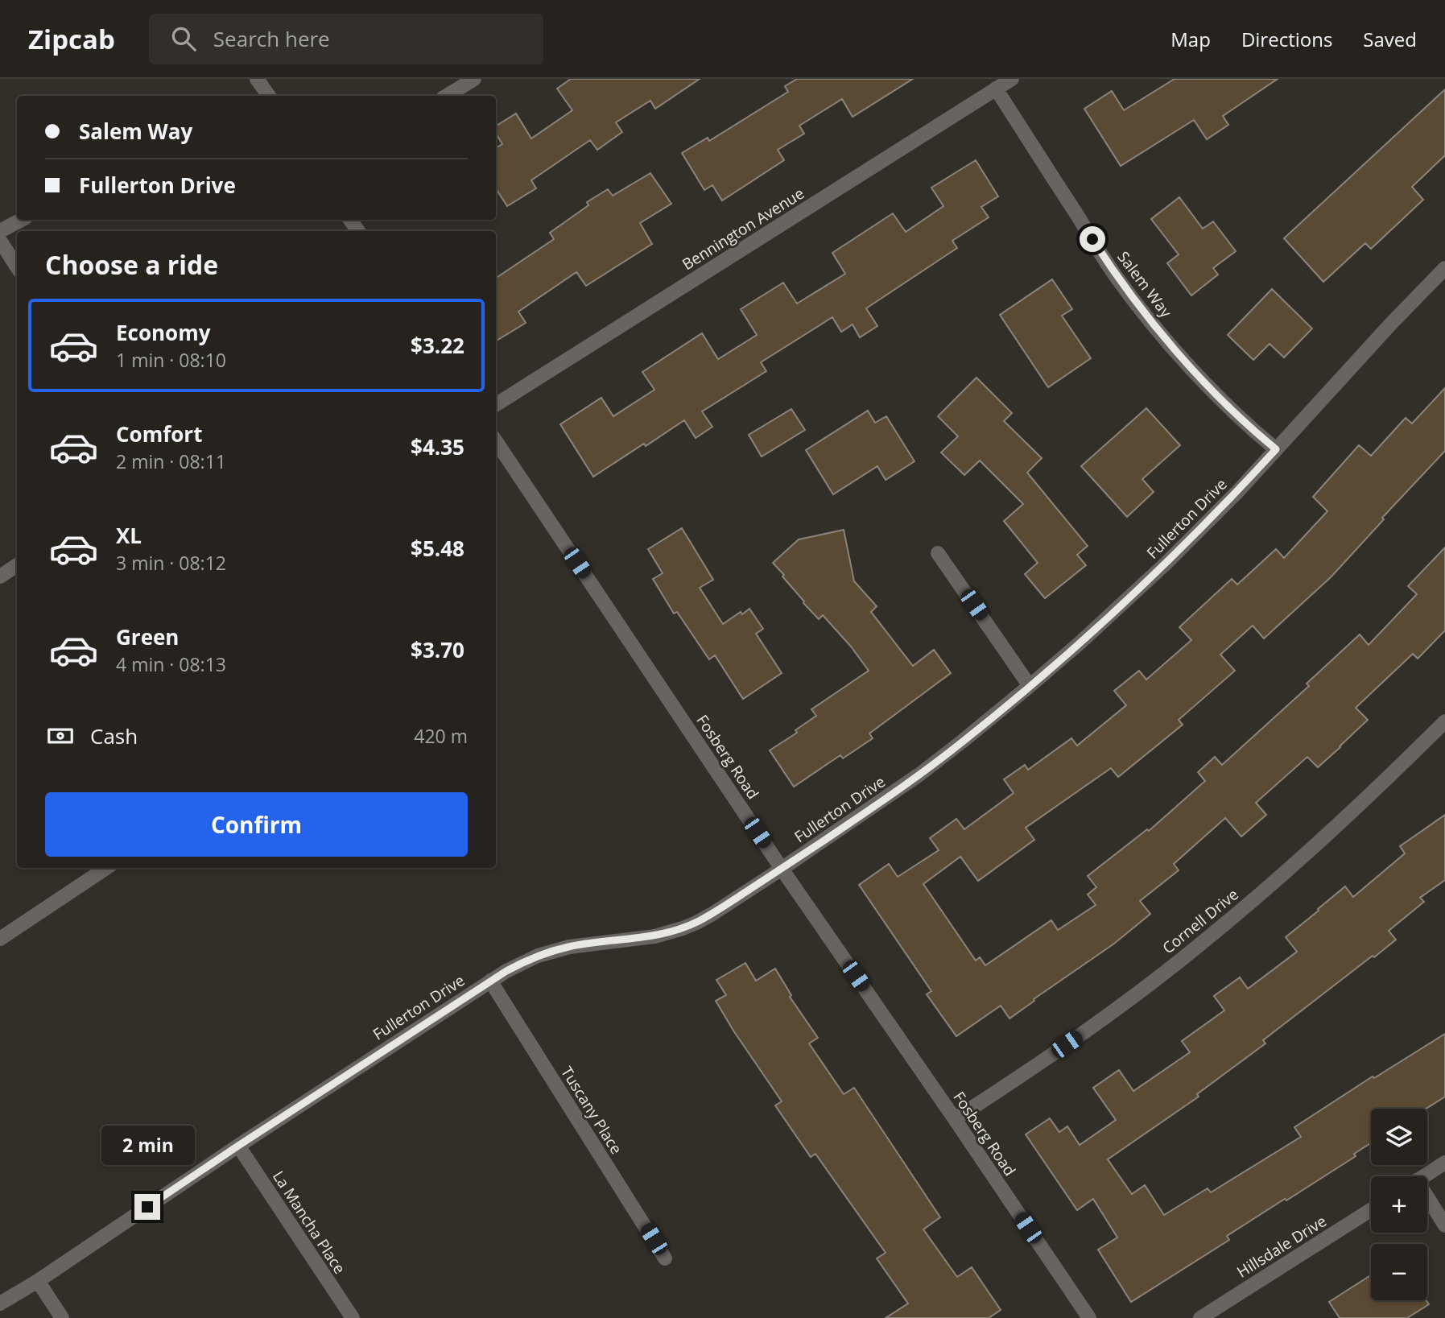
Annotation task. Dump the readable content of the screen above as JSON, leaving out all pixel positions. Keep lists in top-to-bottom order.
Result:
{
  "streets": {
    "street": [
      "Bennington Avenue",
      "Salem Way",
      "Fullerton Drive",
      "Fosberg Road",
      "Cornell Drive",
      "Tuscany Place",
      "La Mancha Place",
      "Hillsdale Drive"
    ]
  },
  "crossings": [
    ["Bennington Avenue", "Salem Way"],
    ["Salem Way", "Fullerton Drive"],
    ["Fullerton Drive", "Fosberg Road"],
    ["Fullerton Drive", "Tuscany Place"],
    ["Fullerton Drive", "La Mancha Place"],
    ["Fosberg Road", "Cornell Drive"]
  ],
  "page": {
    "header": "Zipcab",
    "search": "Search here",
    "nav": ["Map", "Directions", "Saved"],
    "banner": ["Salem Way", "Fullerton Drive"],
    "heading": "Choose a ride",
    "list": [
      {
        "name": "Economy",
        "note": "1 min · 08:10",
        "value": "$3.22"
      },
      {
        "name": "Comfort",
        "note": "2 min · 08:11",
        "value": "$4.35"
      },
      {
        "name": "XL",
        "note": "3 min · 08:12",
        "value": "$5.48"
      },
      {
        "name": "Green",
        "note": "4 min · 08:13",
        "value": "$3.70"
      }
    ],
    "pay": ["Cash", "420 m"],
    "buttons": "Confirm",
    "map_buttons": ["+", "−"],
    "bubble": "2 min"
  }
}
